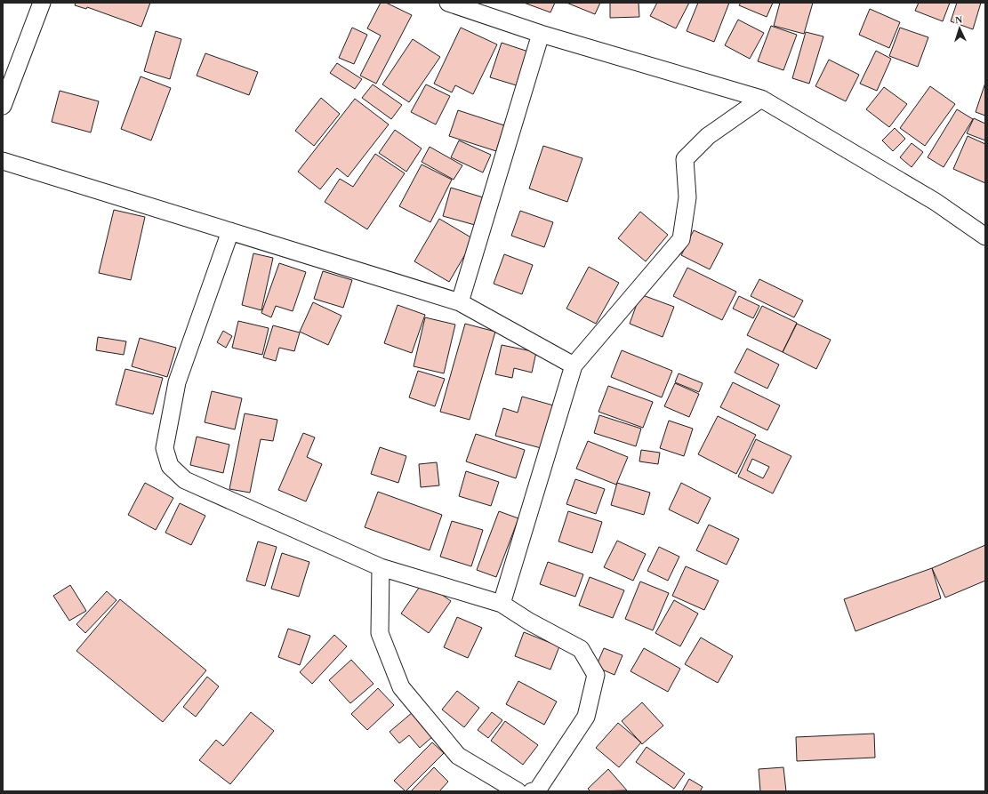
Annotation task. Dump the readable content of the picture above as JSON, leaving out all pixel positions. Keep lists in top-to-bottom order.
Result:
{
  "north": "top"
}
